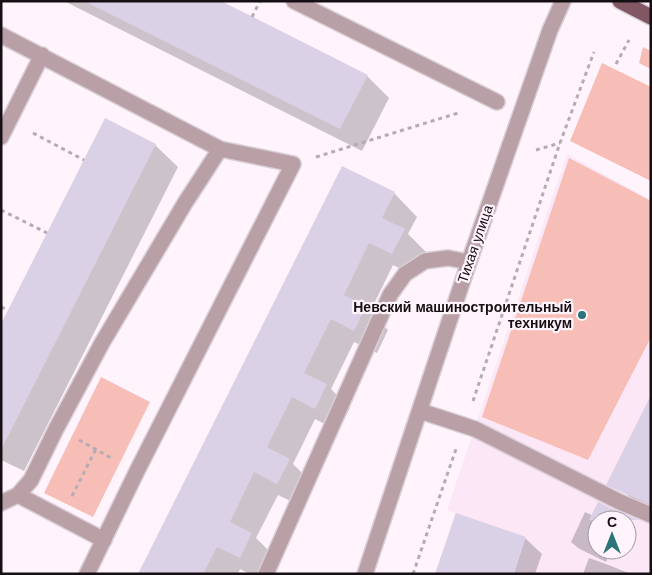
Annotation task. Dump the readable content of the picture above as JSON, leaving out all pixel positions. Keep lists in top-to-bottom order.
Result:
{
  "streets": {
    "street": ["Тихая улица"]
  },
  "places": ["Невский машиностроительный техникум"],
  "north": "top"
}
